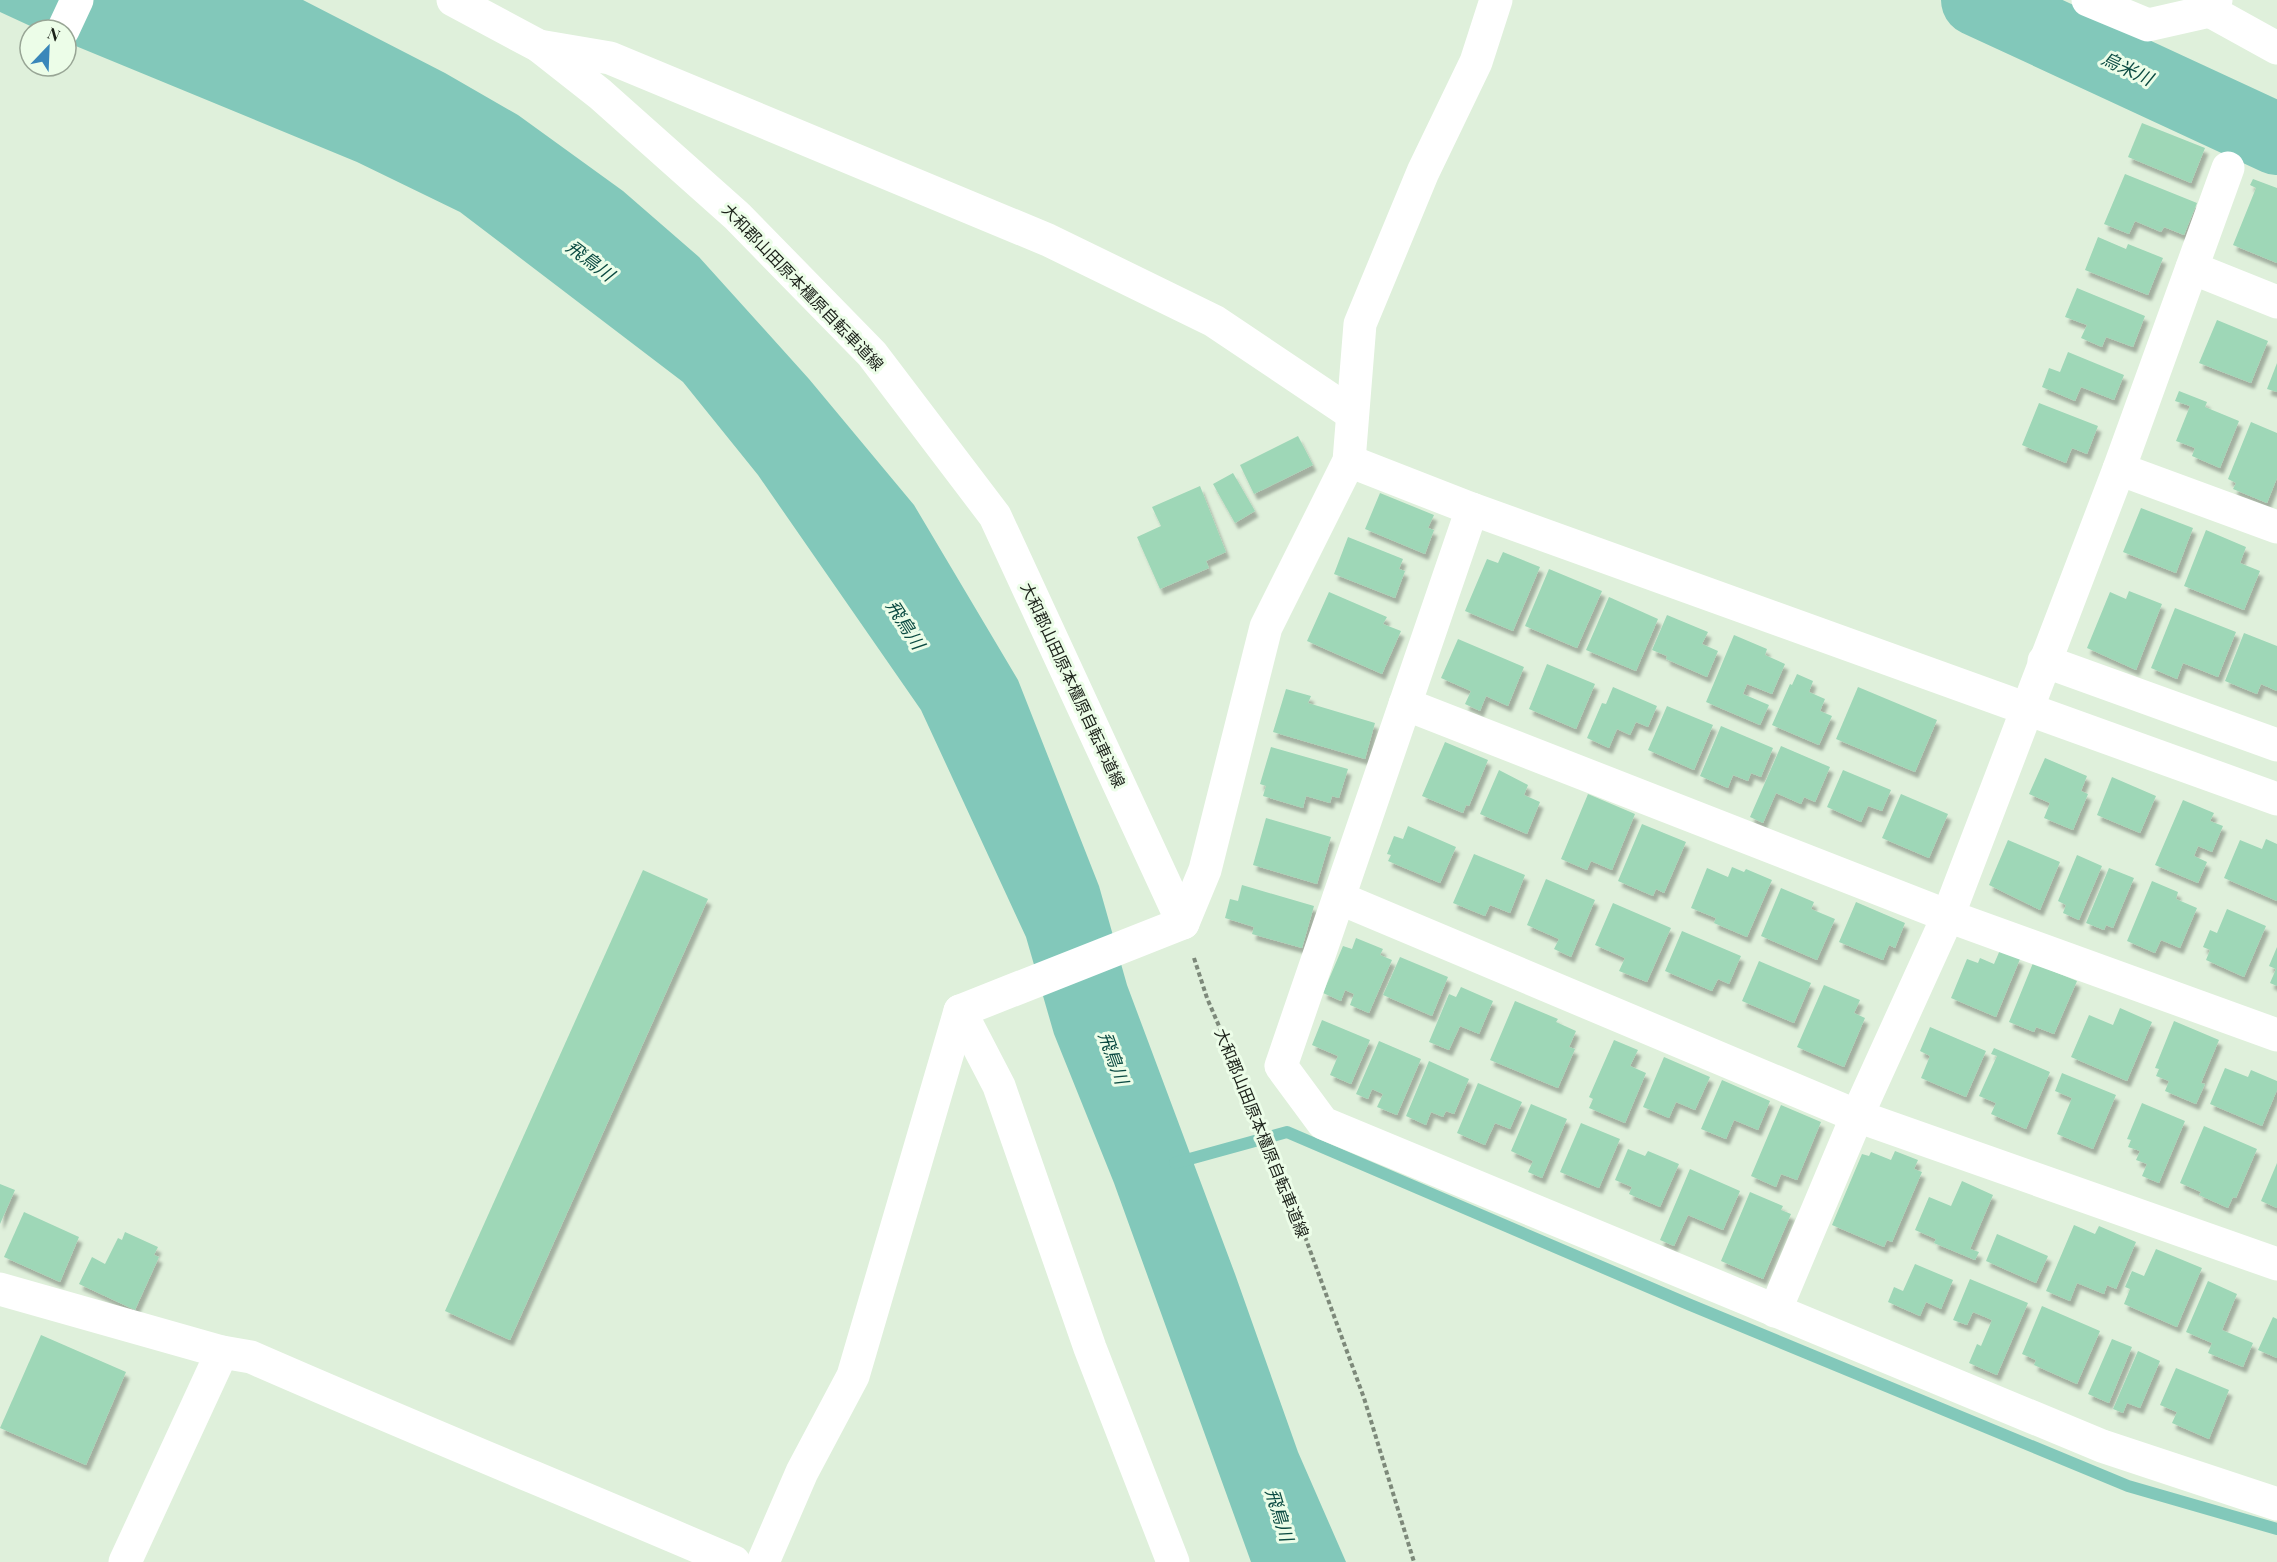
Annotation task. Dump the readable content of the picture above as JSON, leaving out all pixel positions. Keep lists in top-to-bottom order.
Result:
{
  "streets": {
    "street": ["大和郡山田原本橿原自転車道線"]
  },
  "water": ["烏米川", "飛鳥川"],
  "north": "top right"
}
